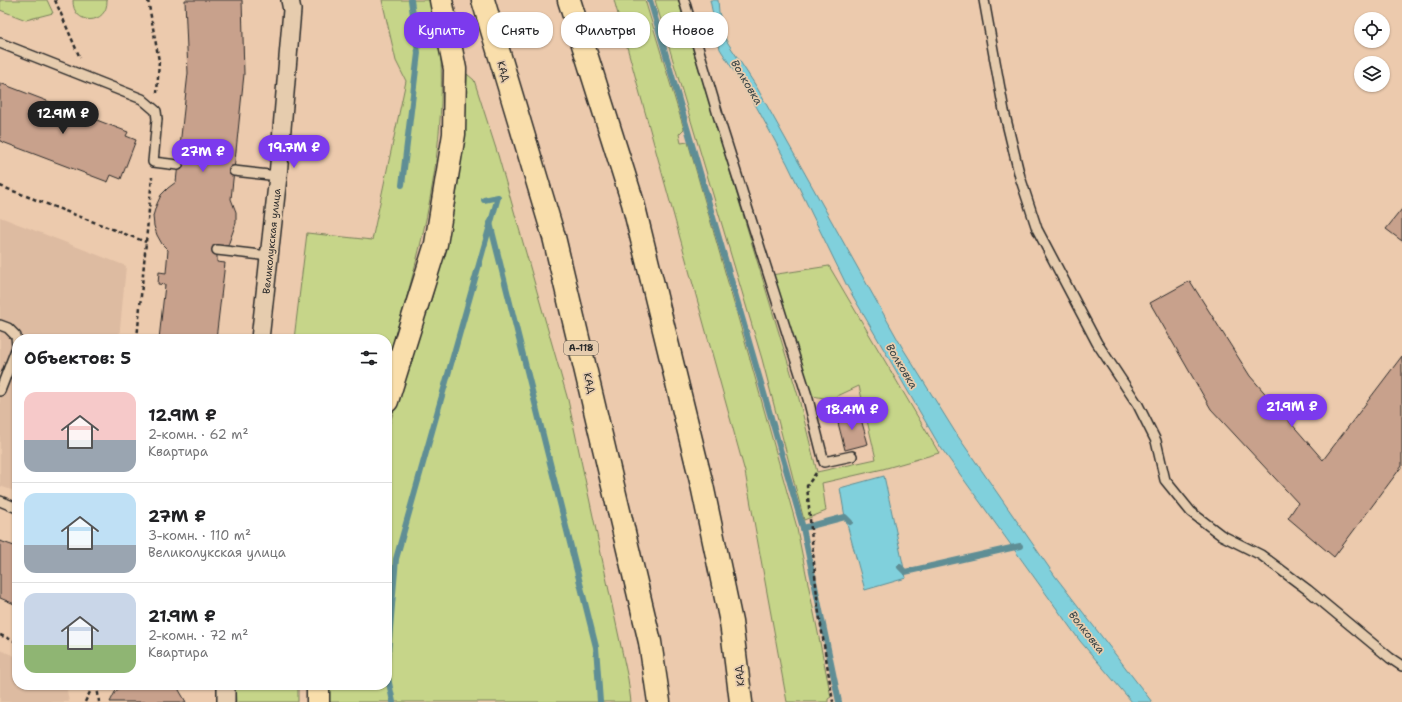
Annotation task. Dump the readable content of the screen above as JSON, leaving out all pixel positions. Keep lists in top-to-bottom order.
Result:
{
  "streets": {
    "highway": ["КАД", "А-118"],
    "street": ["Великолукская улица"]
  },
  "water": ["Волковка"],
  "page": {
    "chip": [
      "Купить",
      "Снять",
      "Фильтры",
      "Новое"
    ],
    "price": [
      "12.9M ₽",
      "19.7M ₽",
      "27M ₽",
      "21.9M ₽",
      "18.4M ₽"
    ],
    "heading": "Объектов: 5",
    "list": [
      {
        "name": "12.9M ₽",
        "note": "2-комн. · 62 m² · Квартира"
      },
      {
        "name": "27M ₽",
        "note": "3-комн. · 110 m² · Великолукская улица"
      },
      {
        "name": "21.9M ₽",
        "note": "2-комн. · 72 m² · Квартира"
      }
    ]
  }
}
